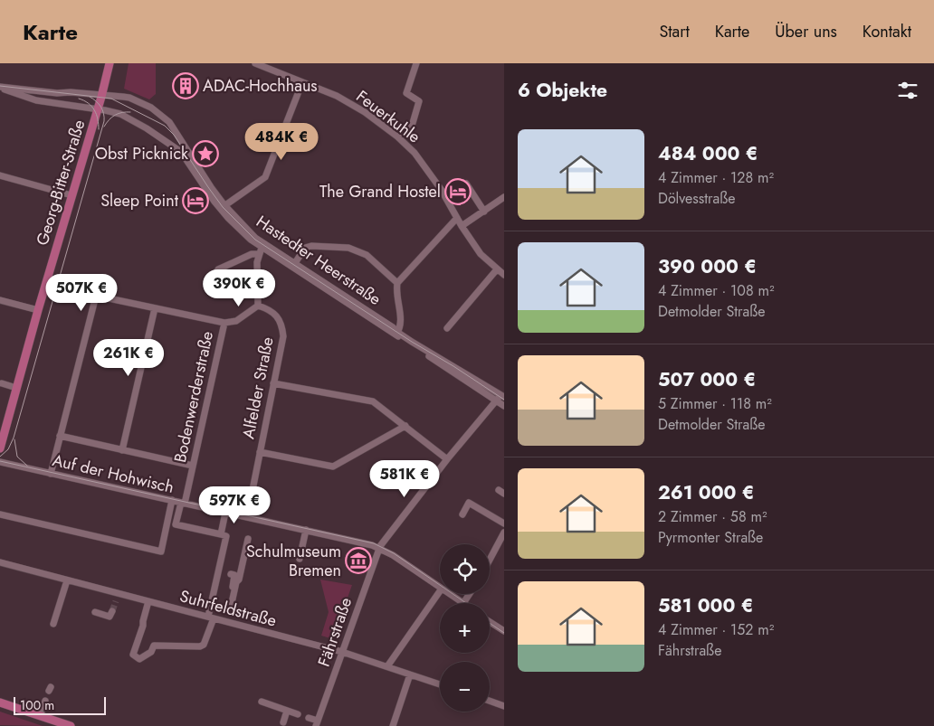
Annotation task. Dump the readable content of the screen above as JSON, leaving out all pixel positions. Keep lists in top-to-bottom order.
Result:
{
  "streets": {
    "main road": ["Georg-Bitter-Straße"],
    "street": [
      "Feuerkuhle",
      "Hastedter Heerstraße",
      "Alfelder Straße",
      "Bodenwerderstraße",
      "Auf der Hohwisch",
      "Suhrfeldstraße",
      "Fährstraße"
    ]
  },
  "crossings": [
    ["Georg-Bitter-Straße", "Hastedter Heerstraße"],
    ["Hastedter Heerstraße", "Fährstraße"],
    ["Alfelder Straße", "Auf der Hohwisch"],
    ["Bodenwerderstraße", "Auf der Hohwisch"],
    ["Auf der Hohwisch", "Fährstraße"],
    ["Suhrfeldstraße", "Fährstraße"]
  ],
  "places": {
    "building": ["ADAC-Hochhaus"],
    "place": ["Obst Picknick"],
    "hotel": ["The Grand Hostel", "Sleep Point"],
    "museum": ["Schulmuseum Bremen"]
  },
  "scale_bar": "100 m",
  "page": {
    "header": "Karte",
    "nav": [
      "Start",
      "Karte",
      "Über uns",
      "Kontakt"
    ],
    "heading": "6 Objekte",
    "list": [
      {
        "name": "484 000 €",
        "note": "4 Zimmer · 128 m² · Dölvesstraße"
      },
      {
        "name": "390 000 €",
        "note": "4 Zimmer · 108 m² · Detmolder Straße"
      },
      {
        "name": "507 000 €",
        "note": "5 Zimmer · 118 m² · Detmolder Straße"
      },
      {
        "name": "261 000 €",
        "note": "2 Zimmer · 58 m² · Pyrmonter Straße"
      },
      {
        "name": "581 000 €",
        "note": "4 Zimmer · 152 m² · Fährstraße"
      }
    ],
    "price": [
      "484K €",
      "390K €",
      "507K €",
      "261K €",
      "581K €",
      "597K €"
    ],
    "map_buttons": ["+", "−"],
    "scale": "100 m"
  }
}
